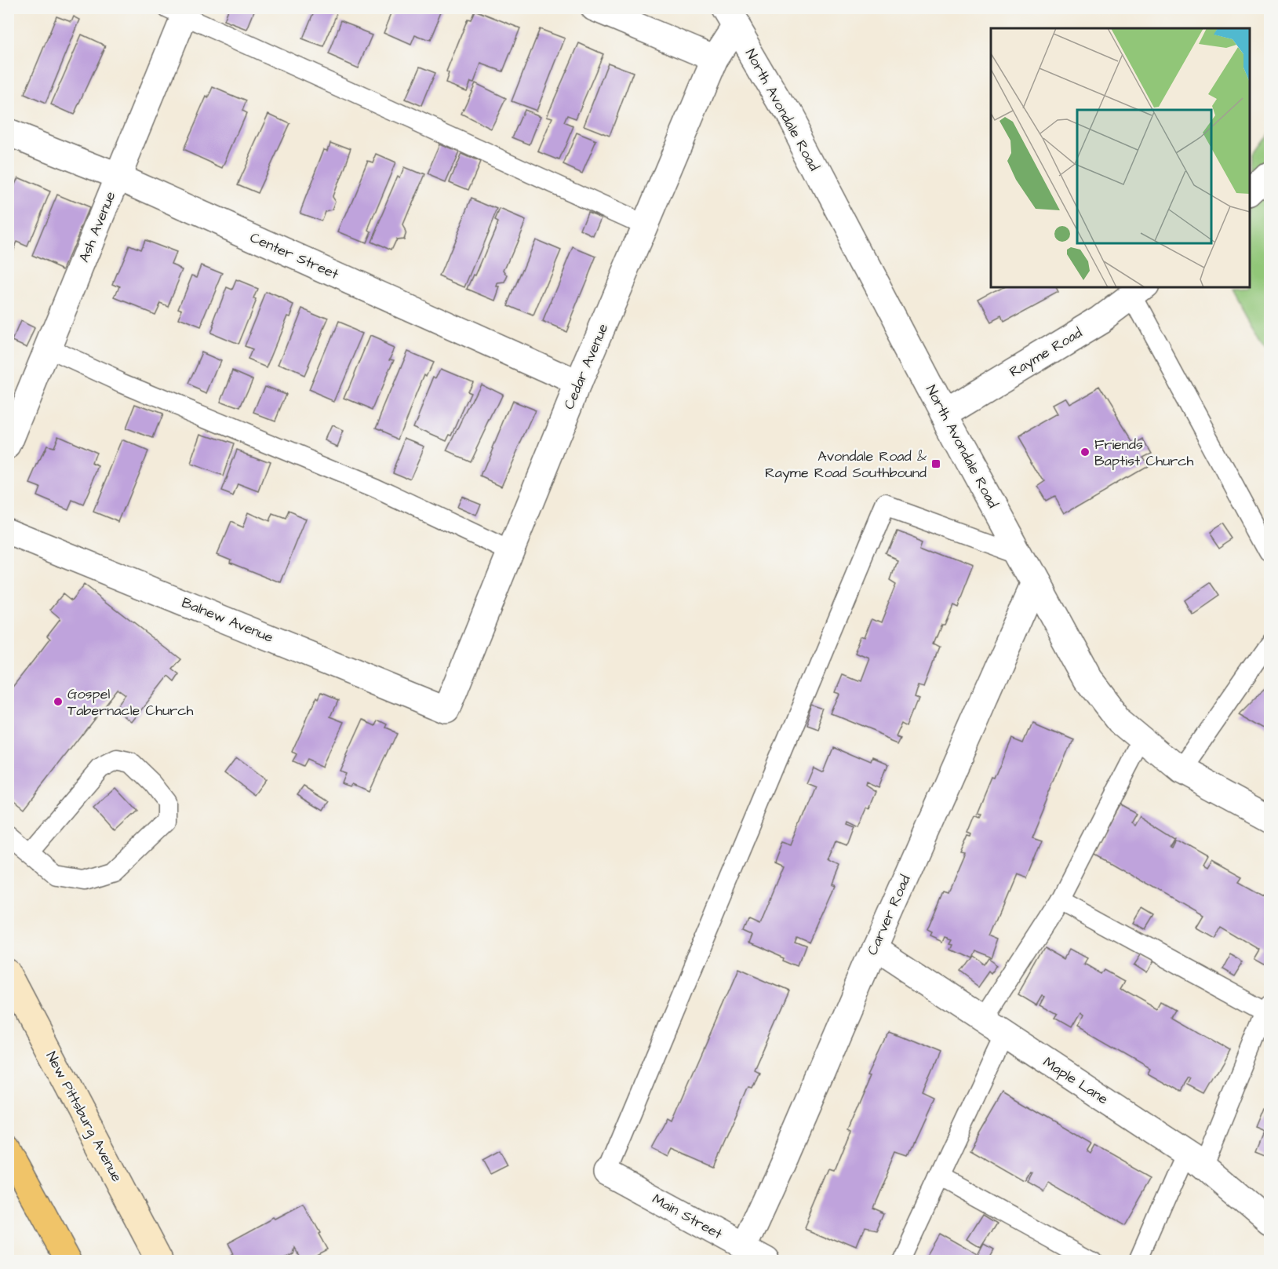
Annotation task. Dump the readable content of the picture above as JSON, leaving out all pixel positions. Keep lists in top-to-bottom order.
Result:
{
  "streets": {
    "street": [
      "North Avondale Road",
      "Ash Avenue",
      "Center Street",
      "Rayme Road",
      "Cedar Avenue",
      "Balnew Avenue",
      "Carver Road",
      "Maple Lane",
      "New Pittsburg Avenue",
      "Main Street"
    ]
  },
  "crossings": [
    ["North Avondale Road", "Rayme Road"],
    ["North Avondale Road", "Cedar Avenue"],
    ["North Avondale Road", "Carver Road"],
    ["Ash Avenue", "Center Street"],
    ["Center Street", "Cedar Avenue"],
    ["Cedar Avenue", "Balnew Avenue"],
    ["Carver Road", "Maple Lane"],
    ["Carver Road", "Main Street"]
  ],
  "places": {
    "other": ["Friends Baptist Church", "Gospel Tabernacle Church"],
    "transit": ["Avondale Road & Rayme Road Southbound"]
  }
}
